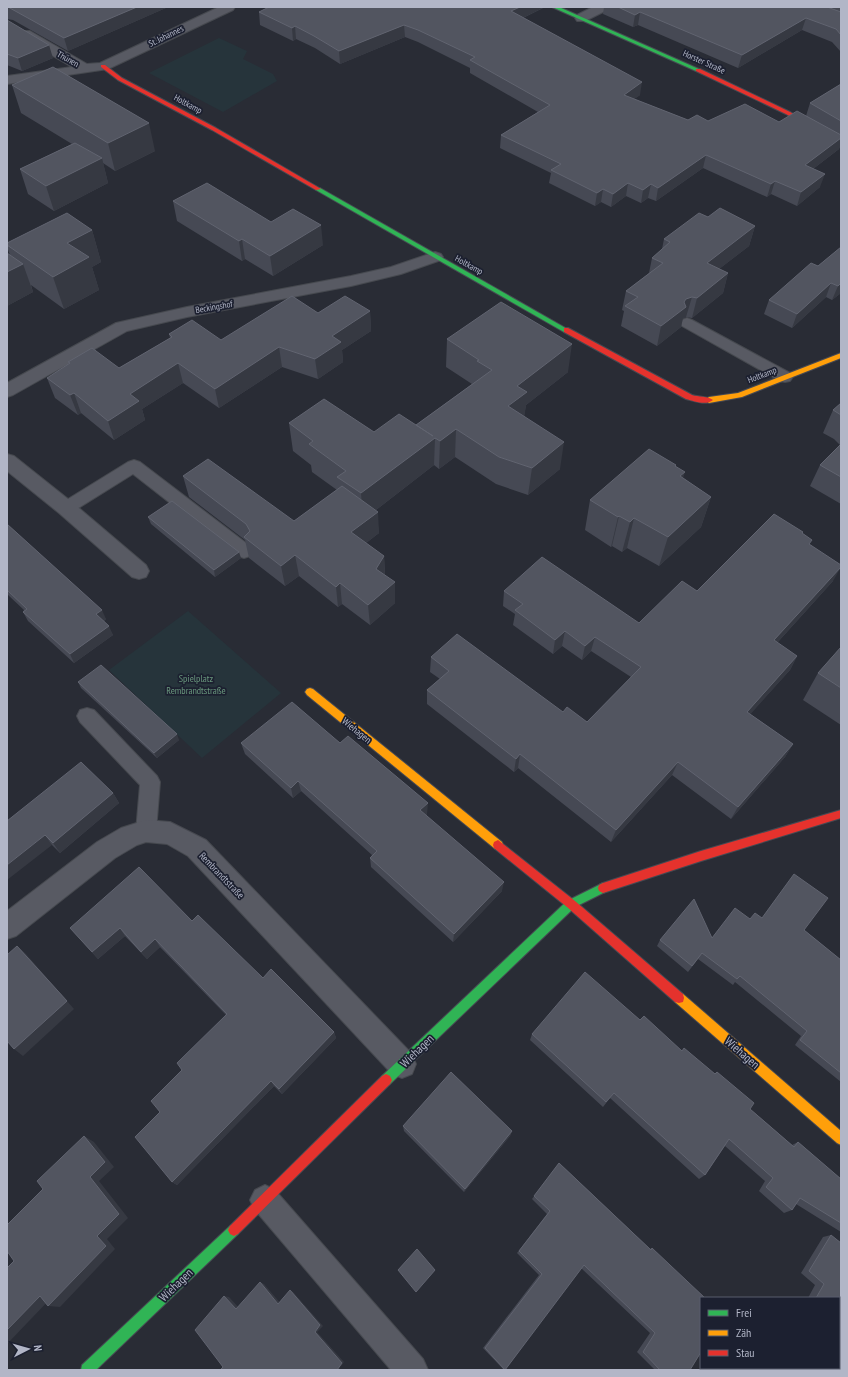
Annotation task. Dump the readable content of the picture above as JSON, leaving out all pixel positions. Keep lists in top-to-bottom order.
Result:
{
  "streets": {
    "street": [
      "St. Johannes",
      "Thünen",
      "Horster Straße",
      "Holtkamp",
      "Beckingshof",
      "Wiehagen",
      "Rembrandtstraße"
    ]
  },
  "crossings": [
    ["St. Johannes", "Thünen"],
    ["St. Johannes", "Holtkamp"],
    ["Thünen", "Holtkamp"],
    ["Holtkamp", "Beckingshof"],
    ["Wiehagen", "Rembrandtstraße"]
  ],
  "parks": ["Spielplatz Rembrandtstraße"],
  "legend": ["Frei", "Zäh", "Stau"],
  "north": "right"
}
